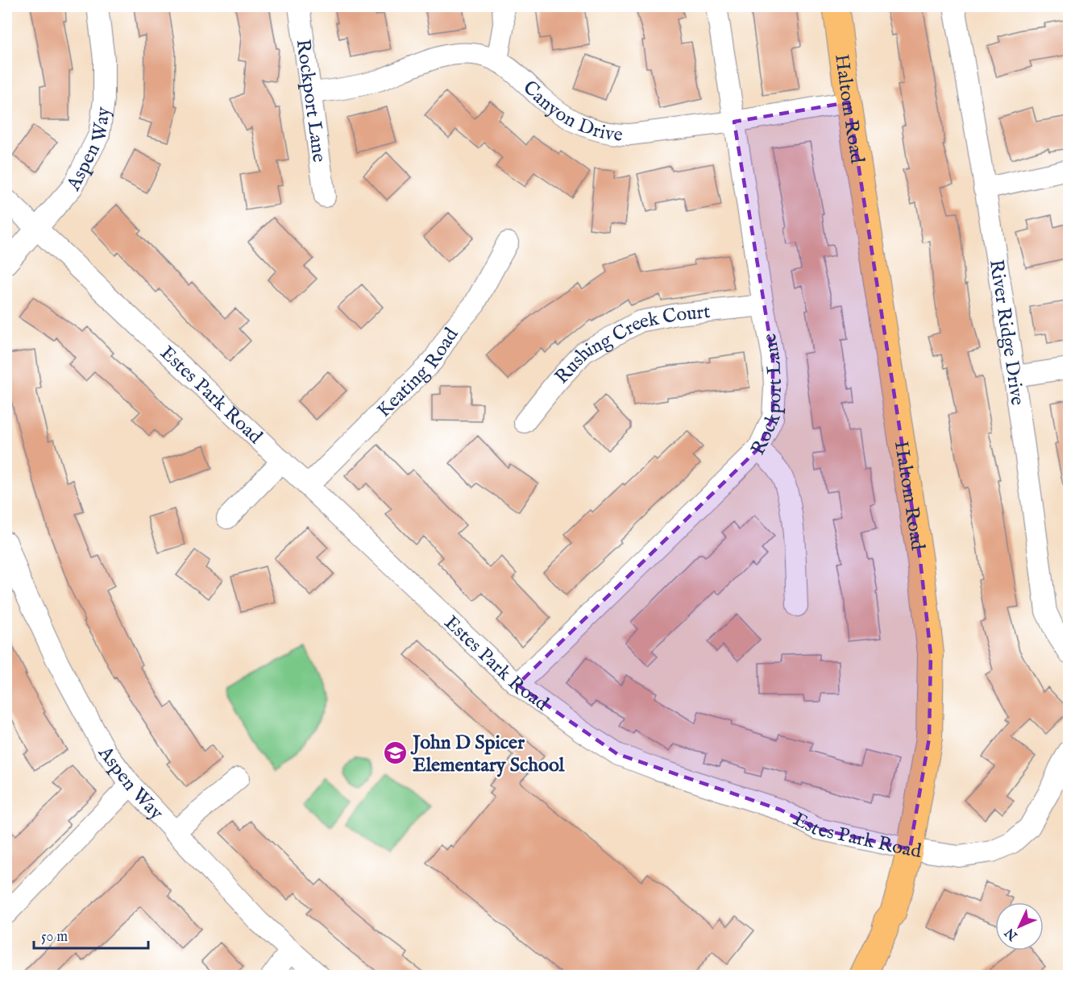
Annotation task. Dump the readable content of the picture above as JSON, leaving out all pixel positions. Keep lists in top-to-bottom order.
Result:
{
  "streets": {
    "main road": ["Haltom Road"],
    "street": [
      "Rockport Lane",
      "Canyon Drive",
      "Aspen Way",
      "River Ridge Drive",
      "Rushing Creek Court",
      "Keating Road",
      "Estes Park Road"
    ]
  },
  "crossings": [
    ["Rockport Lane", "Canyon Drive"],
    ["Rockport Lane", "Rushing Creek Court"],
    ["Rockport Lane", "Estes Park Road"],
    ["Canyon Drive", "Haltom Road"],
    ["Haltom Road", "Estes Park Road"],
    ["Aspen Way", "Estes Park Road"],
    ["Keating Road", "Estes Park Road"]
  ],
  "places": {
    "school or university": ["John D Spicer Elementary School"]
  },
  "scale_bar": "50 m",
  "north": "bottom left"
}
